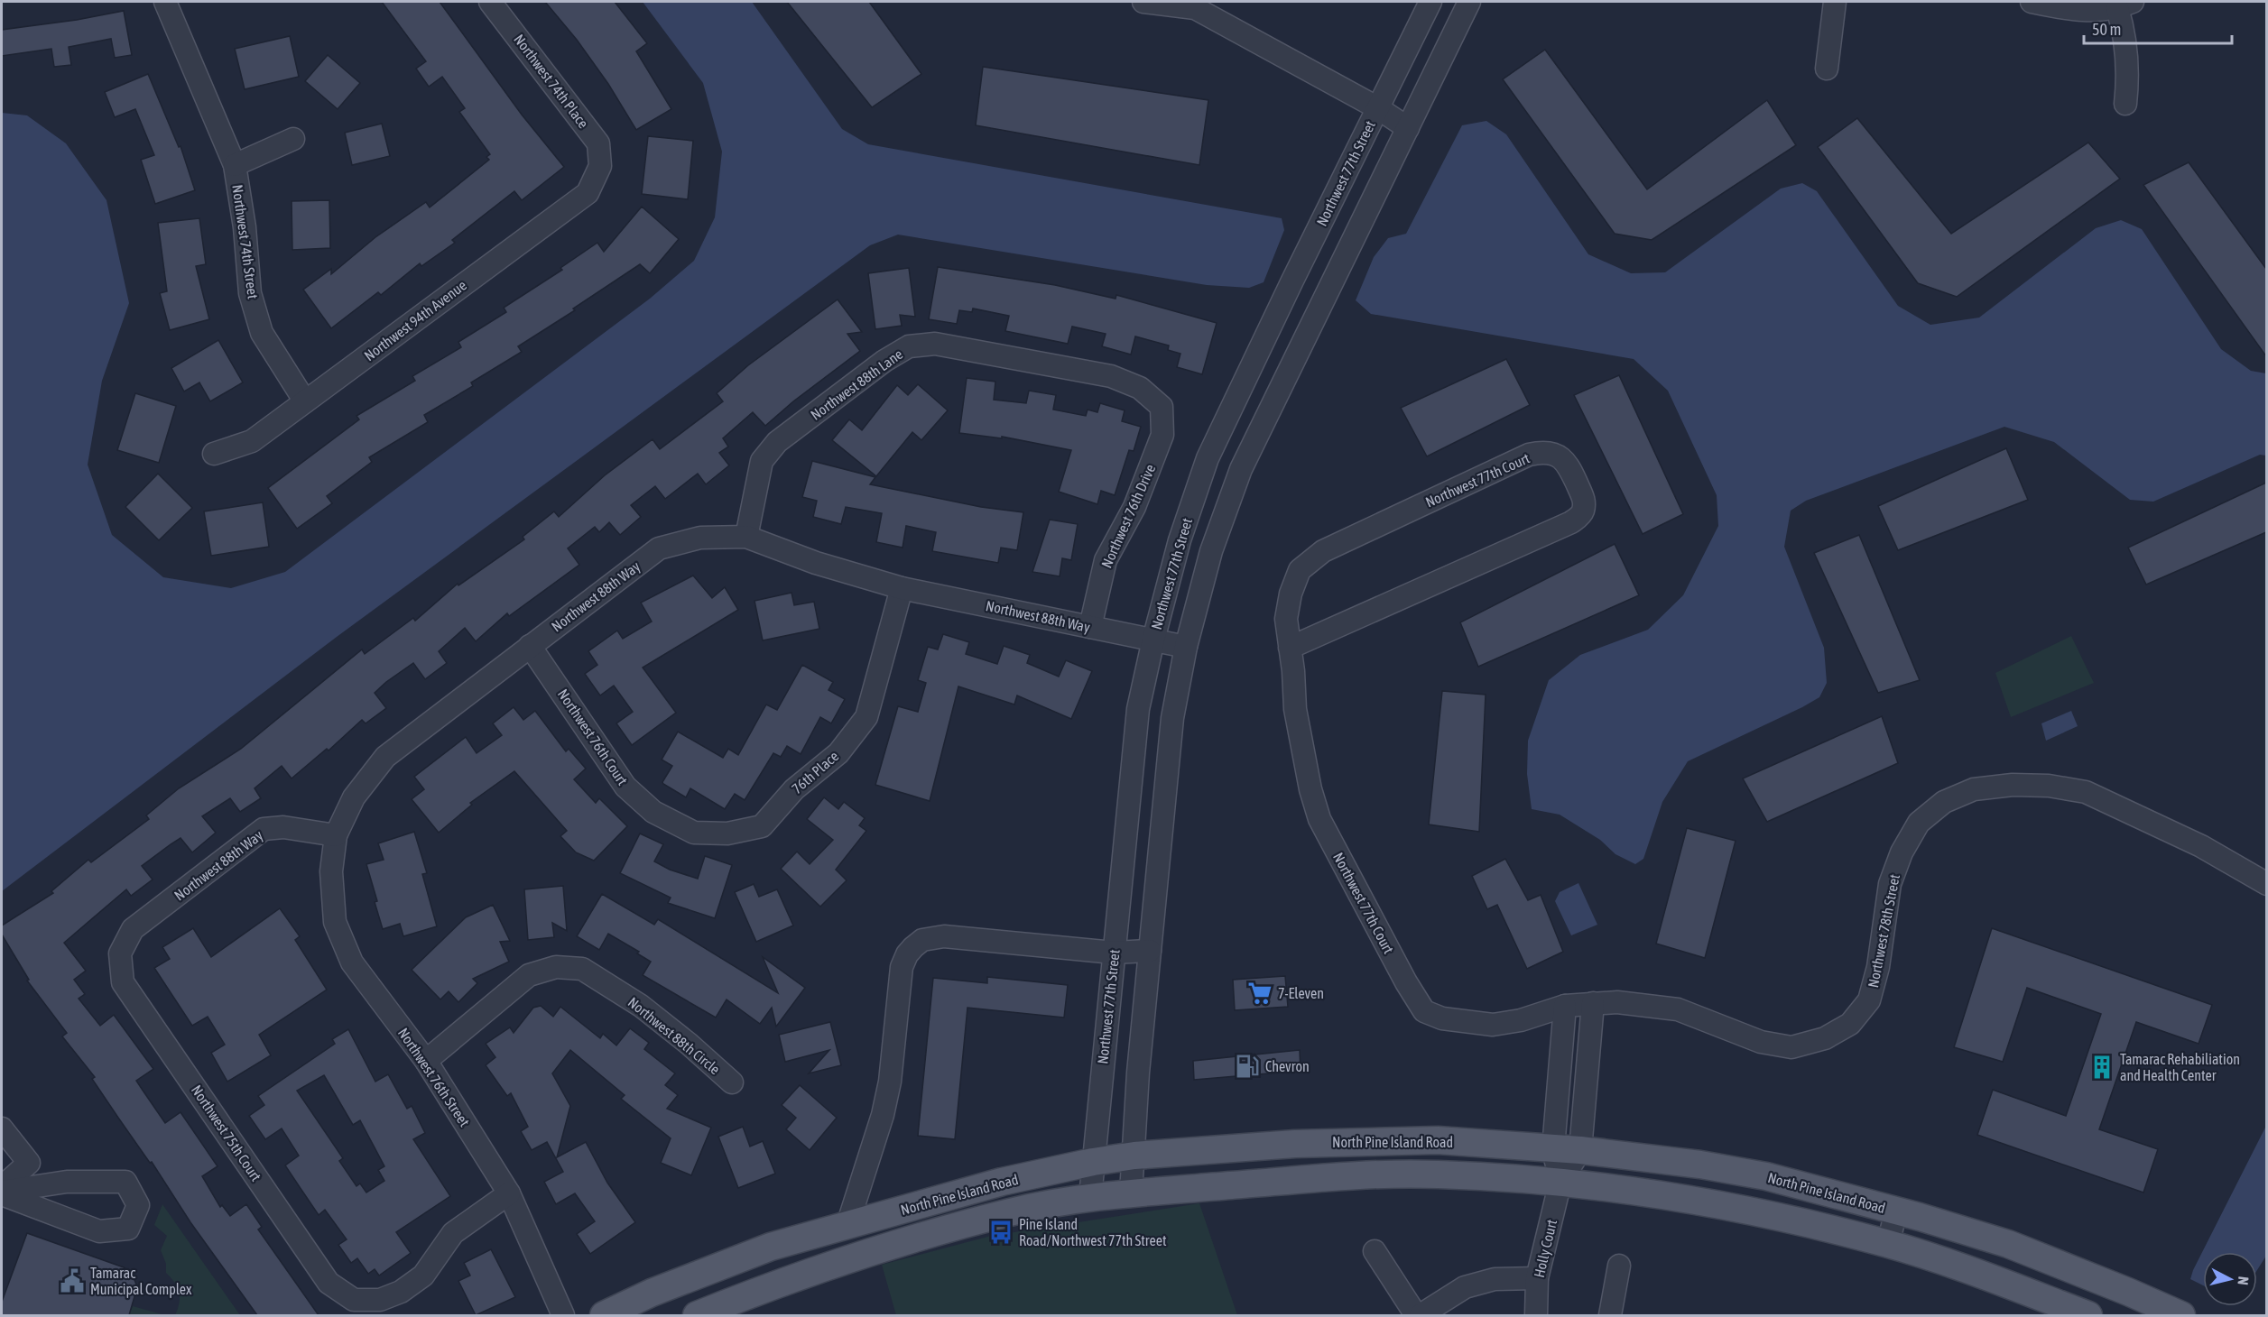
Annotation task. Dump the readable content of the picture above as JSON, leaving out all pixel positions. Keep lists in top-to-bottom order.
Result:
{
  "streets": {
    "main road": ["North Pine Island Road"],
    "street": [
      "Northwest 74th Place",
      "Northwest 77th Street",
      "Northwest 74th Street",
      "Northwest 94th Avenue",
      "Northwest 88th Lane",
      "Northwest 77th Court",
      "Northwest 76th Drive",
      "Northwest 88th Way",
      "Northwest 76th Court",
      "76th Place",
      "Northwest 78th Street",
      "Northwest 88th Circle",
      "Northwest 76th Street",
      "Northwest 75th Court",
      "Holly Court"
    ]
  },
  "crossings": [
    ["Northwest 74th Place", "Northwest 94th Avenue"],
    ["Northwest 77th Street", "Northwest 88th Way"],
    ["Northwest 77th Street", "North Pine Island Road"],
    ["Northwest 74th Street", "Northwest 94th Avenue"],
    ["Northwest 88th Lane", "Northwest 76th Drive"],
    ["Northwest 88th Lane", "Northwest 88th Way"],
    ["Northwest 77th Court", "Northwest 78th Street"],
    ["Northwest 76th Drive", "Northwest 88th Way"],
    ["Northwest 88th Way", "Northwest 76th Court"],
    ["Northwest 88th Way", "76th Place"],
    ["Northwest 88th Way", "Northwest 76th Street"],
    ["Northwest 88th Way", "Northwest 75th Court"],
    ["Northwest 76th Court", "76th Place"],
    ["Northwest 88th Circle", "Northwest 76th Street"],
    ["Northwest 76th Street", "Northwest 75th Court"],
    ["North Pine Island Road", "Holly Court"]
  ],
  "places": {
    "supermarket": ["7-Eleven"],
    "fuel station": ["Chevron"],
    "building": ["Tamarac Rehabiliation and Health Center"],
    "bus stop": ["Pine Island Road/Northwest 77th Street"],
    "public building": ["Tamarac Municipal Complex"]
  },
  "scale_bar": "50 m",
  "north": "right"
}
